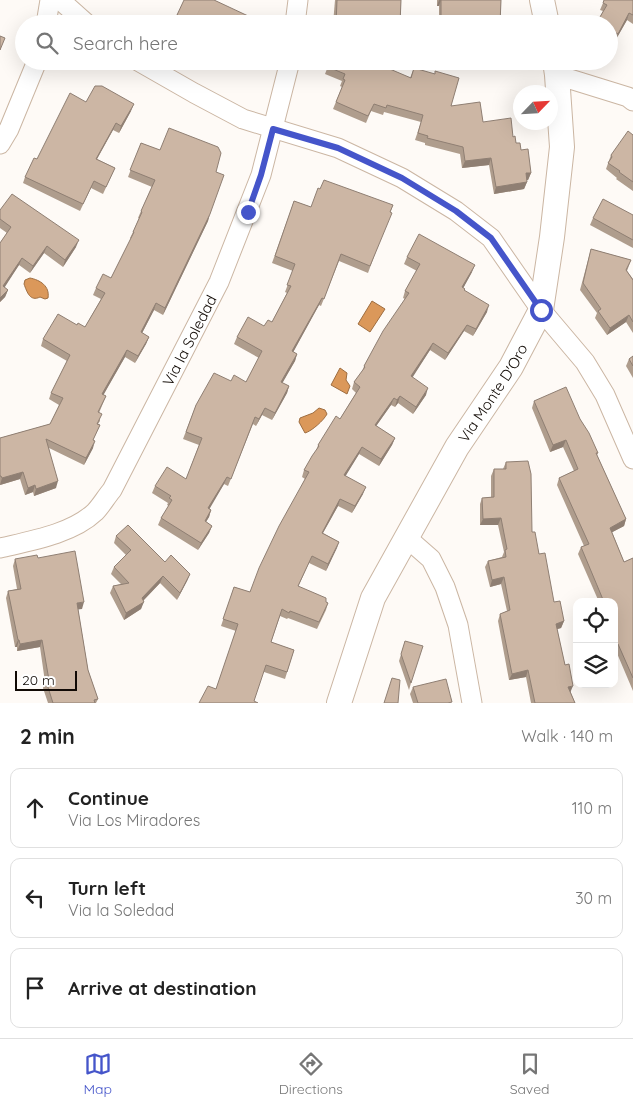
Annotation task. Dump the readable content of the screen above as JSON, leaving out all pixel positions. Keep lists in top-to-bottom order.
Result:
{
  "streets": {
    "street": ["Via la Soledad", "Via Monte D'Oro"]
  },
  "scale_bar": "20 m",
  "north": "top right",
  "page": {
    "search": "Search here",
    "scale": "20 m",
    "heading": ["2 min", "Walk · 140 m"],
    "list": [
      ["Continue", "Via Los Miradores", "110 m"],
      ["Turn left", "Via la Soledad", "30 m"],
      "Arrive at destination"
    ],
    "nav": ["Map", "Directions", "Saved"]
  }
}
